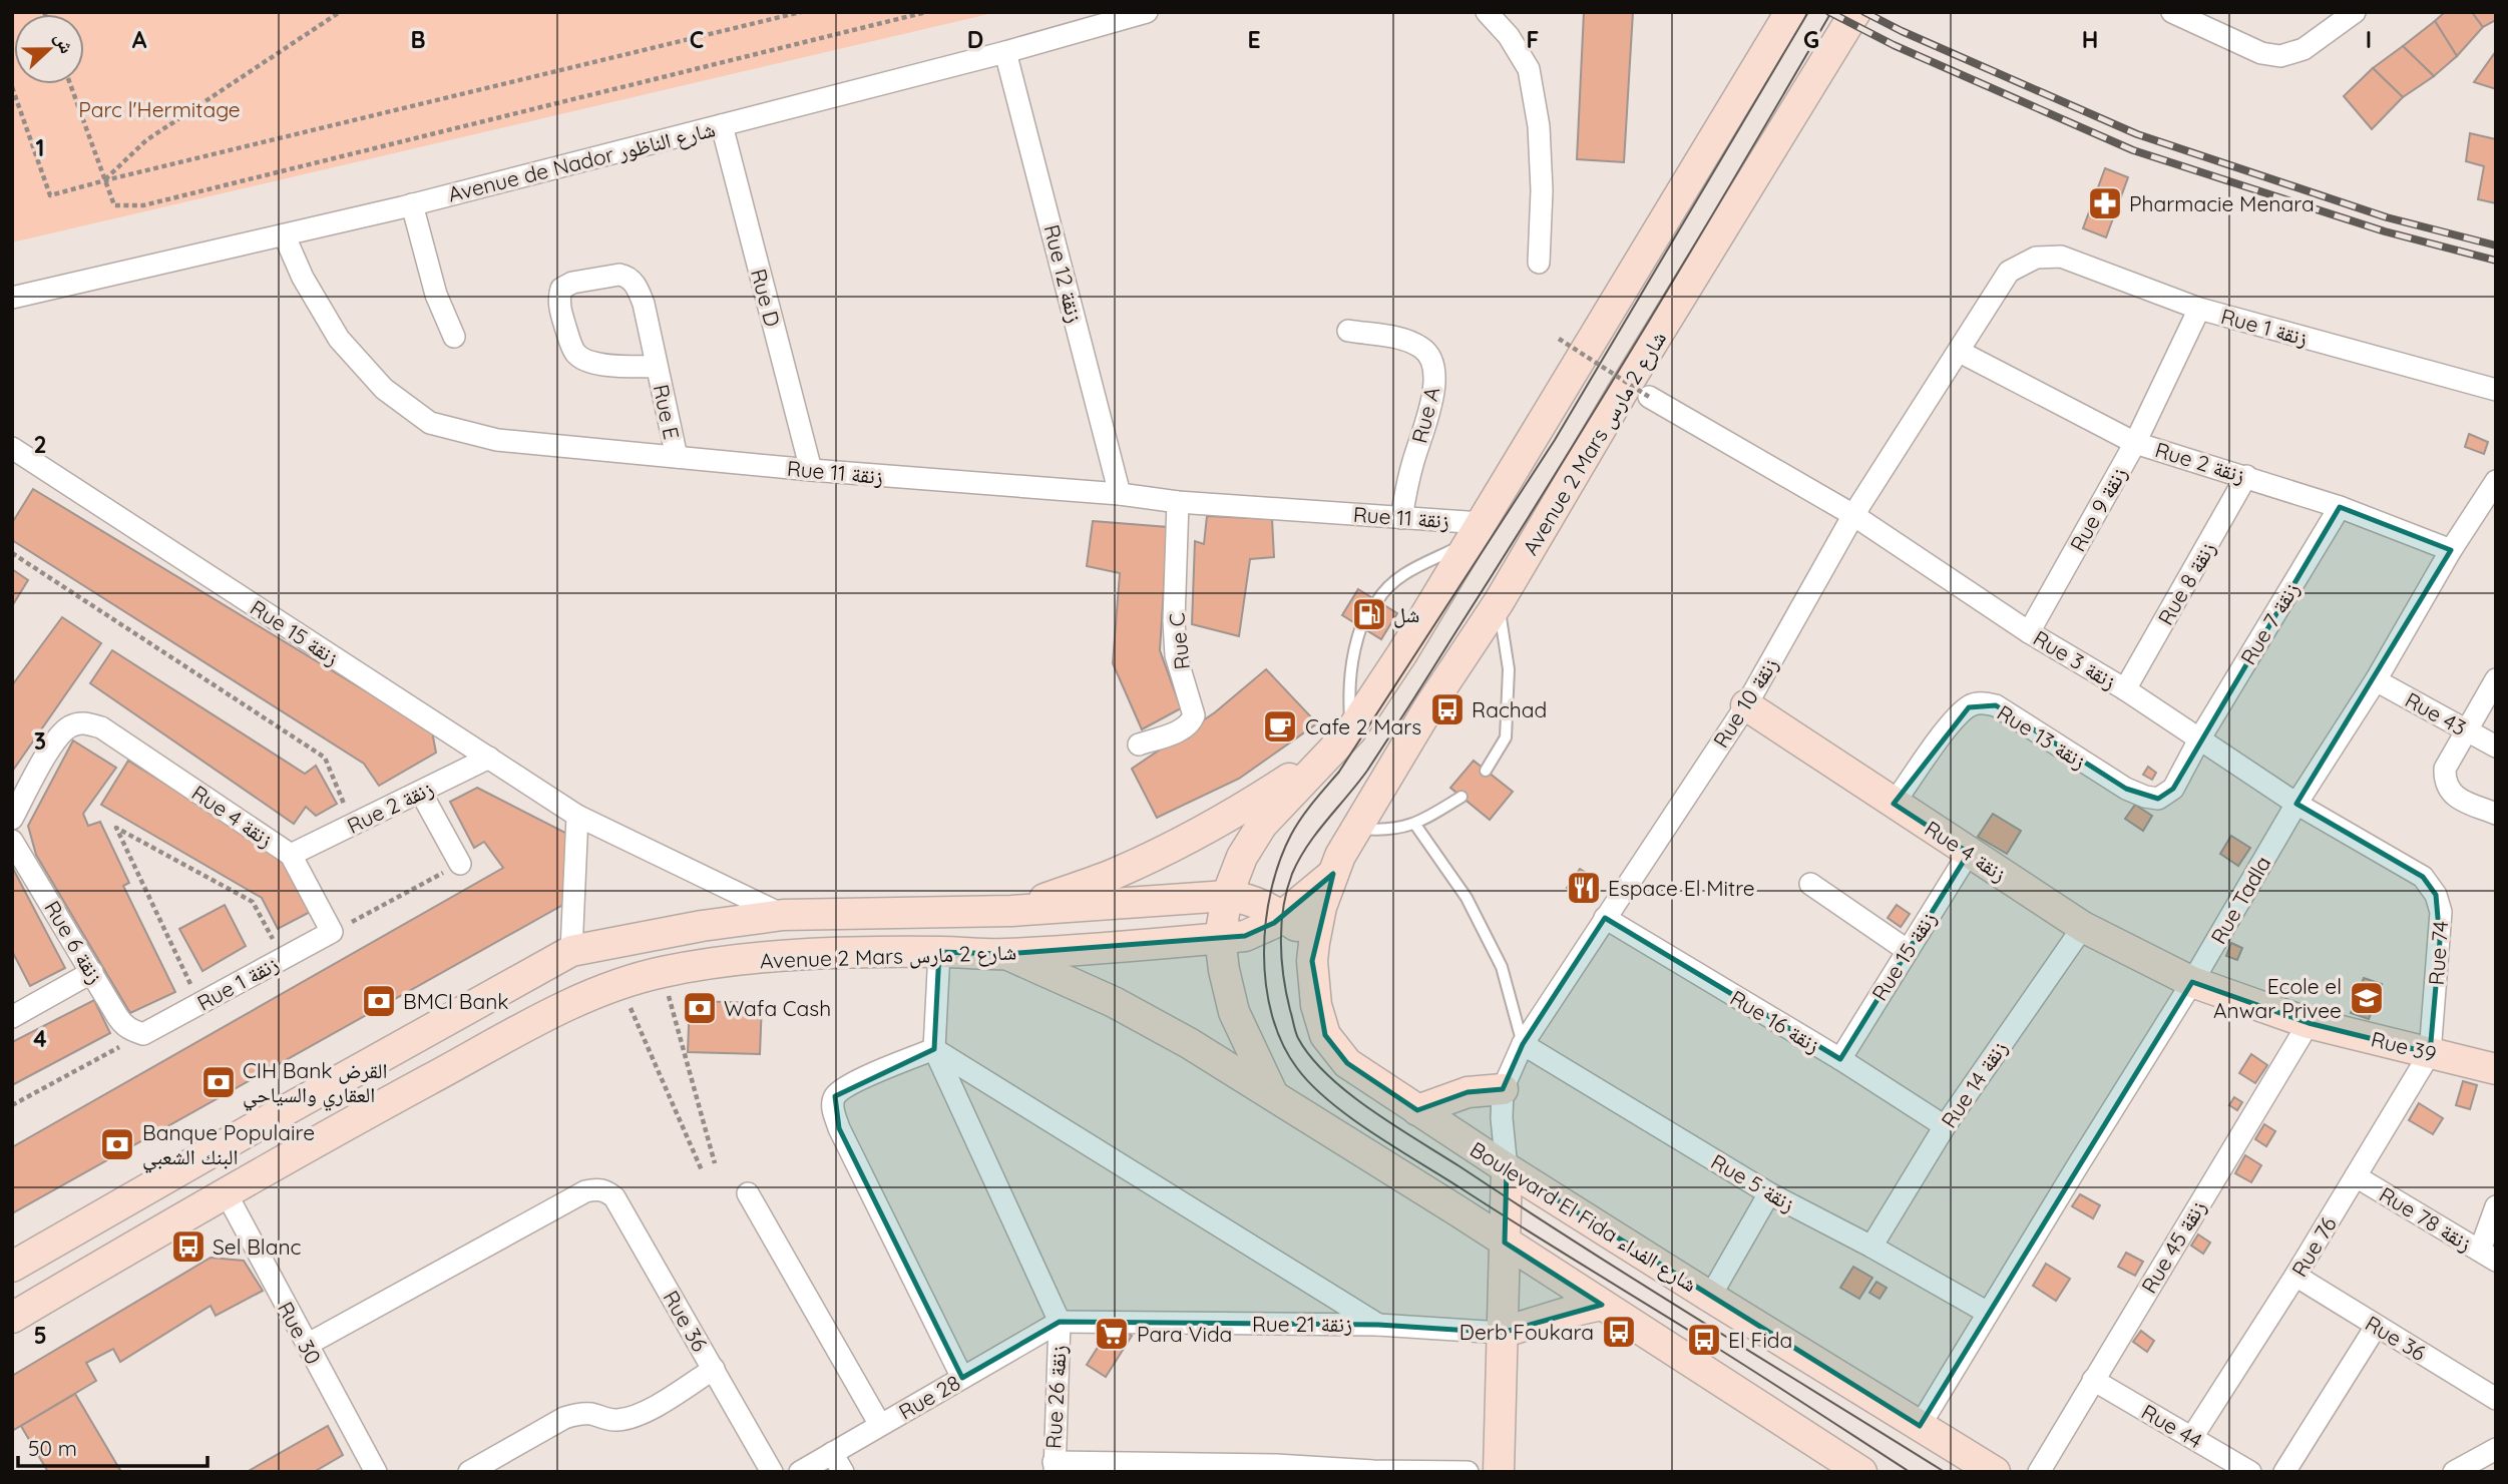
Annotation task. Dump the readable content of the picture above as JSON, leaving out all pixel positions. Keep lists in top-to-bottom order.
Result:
{
  "streets": {
    "main road": [
      "Avenue 2 Mars شارع 2 مارس",
      "Rue 4 زنقة",
      "Rue 39",
      "Boulevard El Fida شارع الفداء"
    ],
    "street": [
      "Avenue de Nador شارع الناظور",
      "Rue 12 زنقة",
      "Rue D",
      "Rue 1 زنقة",
      "Rue E",
      "Rue A",
      "Rue 2 زنقة",
      "Rue 11 زنقة",
      "Rue 9 زنقة",
      "Rue 8 زنقة",
      "Rue 7 زنقة",
      "Rue 15 زنقة",
      "Rue C",
      "Rue 3 زنقة",
      "Rue 10 زنقة",
      "Rue 43",
      "Rue 13 زنقة",
      "Rue Tadla",
      "Rue 6 زنقة",
      "Rue 74",
      "Rue 16 زنقة",
      "Rue 14 زنقة",
      "Rue 5 زنقة",
      "Rue 78 زنقة",
      "Rue 45 زنقة",
      "Rue 76",
      "Rue 36",
      "Rue 21 زنقة",
      "Rue 30",
      "Rue 28",
      "Rue 26 زنقة",
      "Rue 44"
    ]
  },
  "crossings": [
    ["Avenue de Nador شارع الناظور", "Rue 12 زنقة"],
    ["Avenue de Nador شارع الناظور", "Rue D"],
    ["Avenue de Nador شارع الناظور", "Rue 11 زنقة"],
    ["Rue 12 زنقة", "Rue 11 زنقة"],
    ["Rue D", "Rue 11 زنقة"],
    ["Rue 1 زنقة", "Rue 9 زنقة"],
    ["Rue 1 زنقة", "Rue 10 زنقة"],
    ["Rue 1 زنقة", "Rue 4 زنقة"],
    ["Rue 1 زنقة", "Rue 6 زنقة"],
    ["Rue E", "Rue 11 زنقة"],
    ["Rue A", "Rue 11 زنقة"],
    ["Avenue 2 Mars شارع 2 مارس", "Rue 15 زنقة"],
    ["Avenue 2 Mars شارع 2 مارس", "Boulevard El Fida شارع الفداء"],
    ["Avenue 2 Mars شارع 2 مارس", "Rue 30"],
    ["Rue 2 زنقة", "Rue 9 زنقة"],
    ["Rue 2 زنقة", "Rue 8 زنقة"],
    ["Rue 2 زنقة", "Rue 7 زنقة"],
    ["Rue 2 زنقة", "Rue 15 زنقة"],
    ["Rue 2 زنقة", "Rue 10 زنقة"],
    ["Rue 2 زنقة", "Rue 4 زنقة"],
    ["Rue 2 زنقة", "Rue Tadla"],
    ["Rue 11 زنقة", "Rue C"],
    ["Rue 9 زنقة", "Rue 3 زنقة"],
    ["Rue 8 زنقة", "Rue 3 زنقة"],
    ["Rue 7 زنقة", "Rue 3 زنقة"],
    ["Rue 7 زنقة", "Rue 13 زنقة"],
    ["Rue 15 زنقة", "Rue 4 زنقة"],
    ["Rue 15 زنقة", "Rue 16 زنقة"],
    ["Rue 3 زنقة", "Rue 10 زنقة"],
    ["Rue 3 زنقة", "Rue 13 زنقة"],
    ["Rue 3 زنقة", "Rue Tadla"],
    ["Rue 3 زنقة", "Rue 74"],
    ["Rue 10 زنقة", "Rue 4 زنقة"],
    ["Rue 10 زنقة", "Rue 16 زنقة"],
    ["Rue 10 زنقة", "Rue 5 زنقة"],
    ["Rue 10 زنقة", "Boulevard El Fida شارع الفداء"],
    ["Rue 43", "Rue Tadla"],
    ["Rue 13 زنقة", "Rue 4 زنقة"],
    ["Rue 4 زنقة", "Rue Tadla"],
    ["Rue 4 زنقة", "Rue 39"],
    ["Rue 4 زنقة", "Rue 14 زنقة"],
    ["Rue Tadla", "Rue 74"],
    ["Rue Tadla", "Rue 39"],
    ["Rue Tadla", "Rue 5 زنقة"],
    ["Rue Tadla", "Boulevard El Fida شارع الفداء"],
    ["Rue 74", "Rue 39"],
    ["Rue 74", "Rue 76"],
    ["Rue 16 زنقة", "Rue 14 زنقة"],
    ["Rue 39", "Rue 45 زنقة"],
    ["Rue 39", "Rue 76"],
    ["Rue 14 زنقة", "Rue 5 زنقة"],
    ["Rue 78 زنقة", "Rue 76"],
    ["Rue 45 زنقة", "Rue 44"],
    ["Rue 76", "Rue 36"],
    ["Rue 76", "Rue 44"],
    ["Rue 36", "Rue 30"],
    ["Rue 21 زنقة", "Rue 28"],
    ["Rue 21 زنقة", "Rue 26 زنقة"],
    ["Rue 28", "Rue 26 زنقة"]
  ],
  "parks": ["Parc l'Hermitage"],
  "places": {
    "pharmacy": ["Pharmacie Menara"],
    "fuel station": ["شل"],
    "bus stop": [
      "Rachad",
      "Sel Blanc",
      "Derb Foukara",
      "El Fida"
    ],
    "cafe": ["Cafe 2 Mars"],
    "restaurant": ["Espace El Mitre"],
    "school or university": ["Ecole el Anwar Privee"],
    "bank": [
      "BMCI Bank",
      "Wafa Cash",
      "CIH Bank القرض العقاري والسياحي",
      "Banque Populaire البنك الشعبي"
    ],
    "supermarket": ["Para Vida"]
  },
  "scale_bar": "50 m",
  "north": "right",
  "grid": {
    "columns": [
      "A",
      "B",
      "C",
      "D",
      "E",
      "F",
      "G",
      "H",
      "I"
    ],
    "rows": [
      "1",
      "2",
      "3",
      "4",
      "5"
    ]
  }
}
